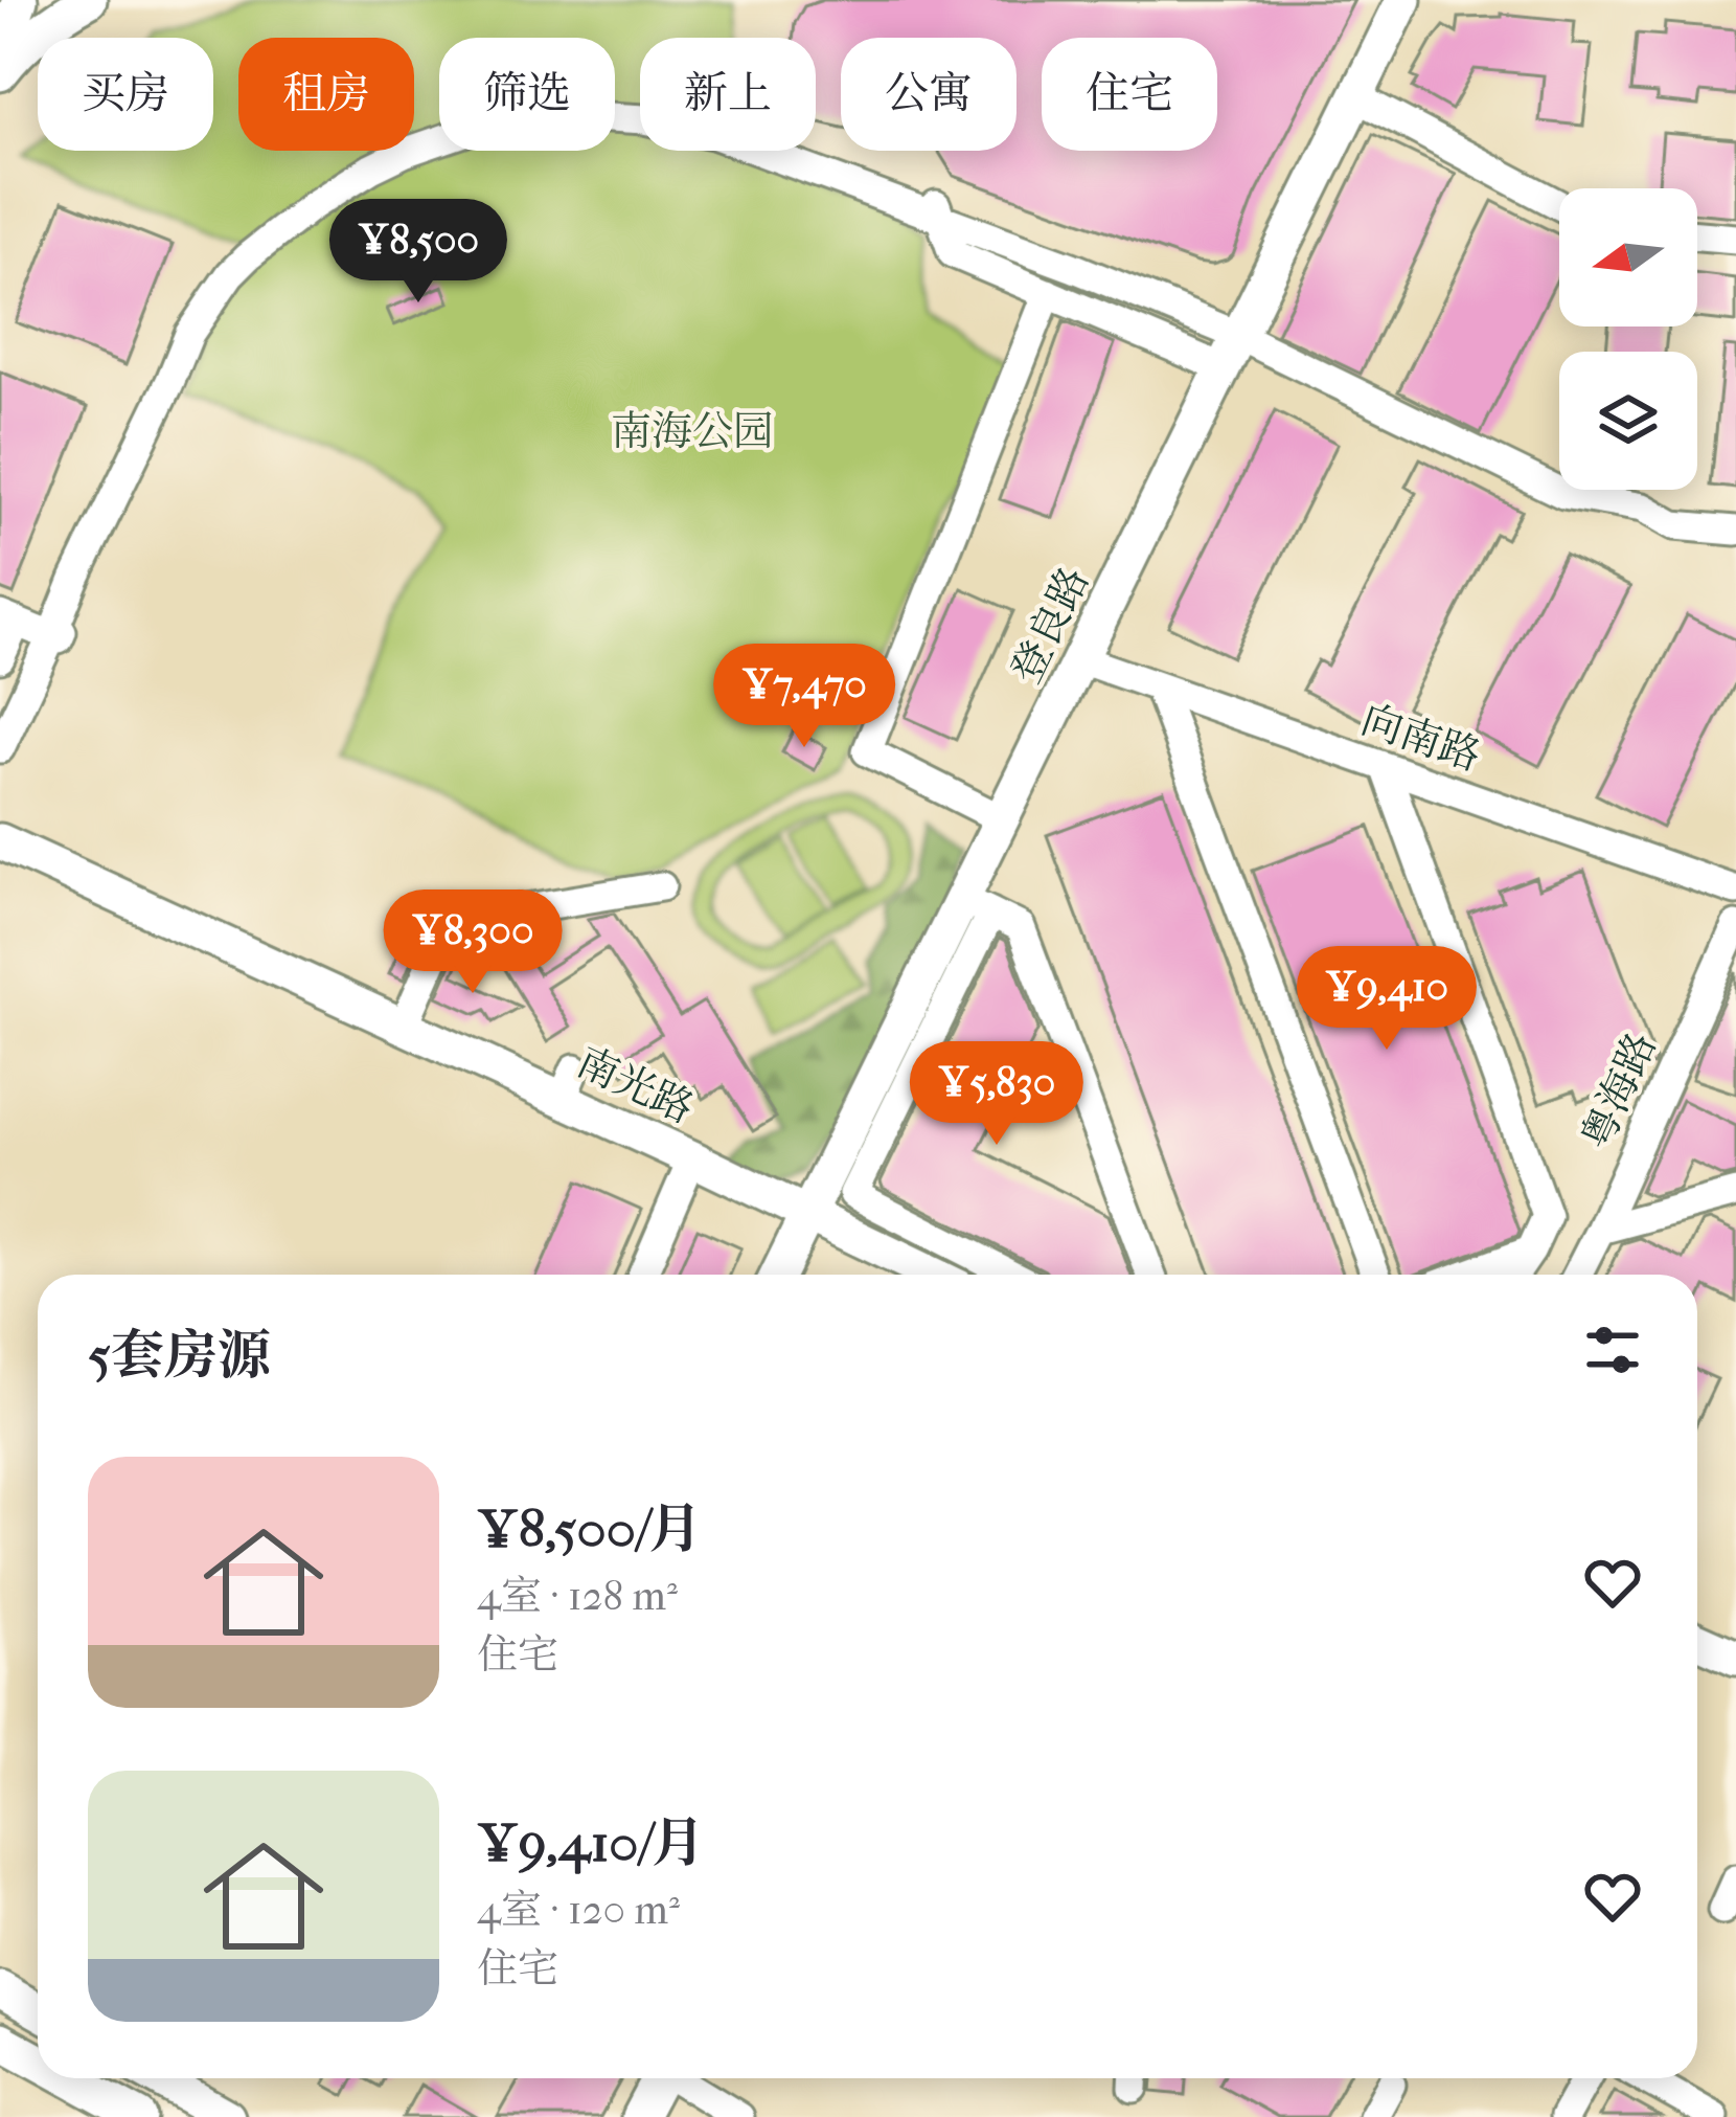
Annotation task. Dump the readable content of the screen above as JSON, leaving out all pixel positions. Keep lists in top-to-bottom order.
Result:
{
  "streets": {
    "main road": ["登良路", "南光路"],
    "street": ["向南路", "粤海路"]
  },
  "crossings": [
    ["登良路", "向南路"],
    ["登良路", "南光路"]
  ],
  "parks": ["南海公园"],
  "north": "left",
  "page": {
    "chip": [
      "买房",
      "租房",
      "筛选",
      "新上",
      "公寓",
      "住宅"
    ],
    "price": [
      "¥8,500",
      "¥7,470",
      "¥8,300",
      "¥9,410",
      "¥5,830"
    ],
    "heading": "5套房源",
    "list": [
      {
        "name": "¥8,500/月",
        "note": "4室 · 128 m² · 住宅"
      },
      {
        "name": "¥9,410/月",
        "note": "4室 · 120 m² · 住宅"
      }
    ]
  }
}
